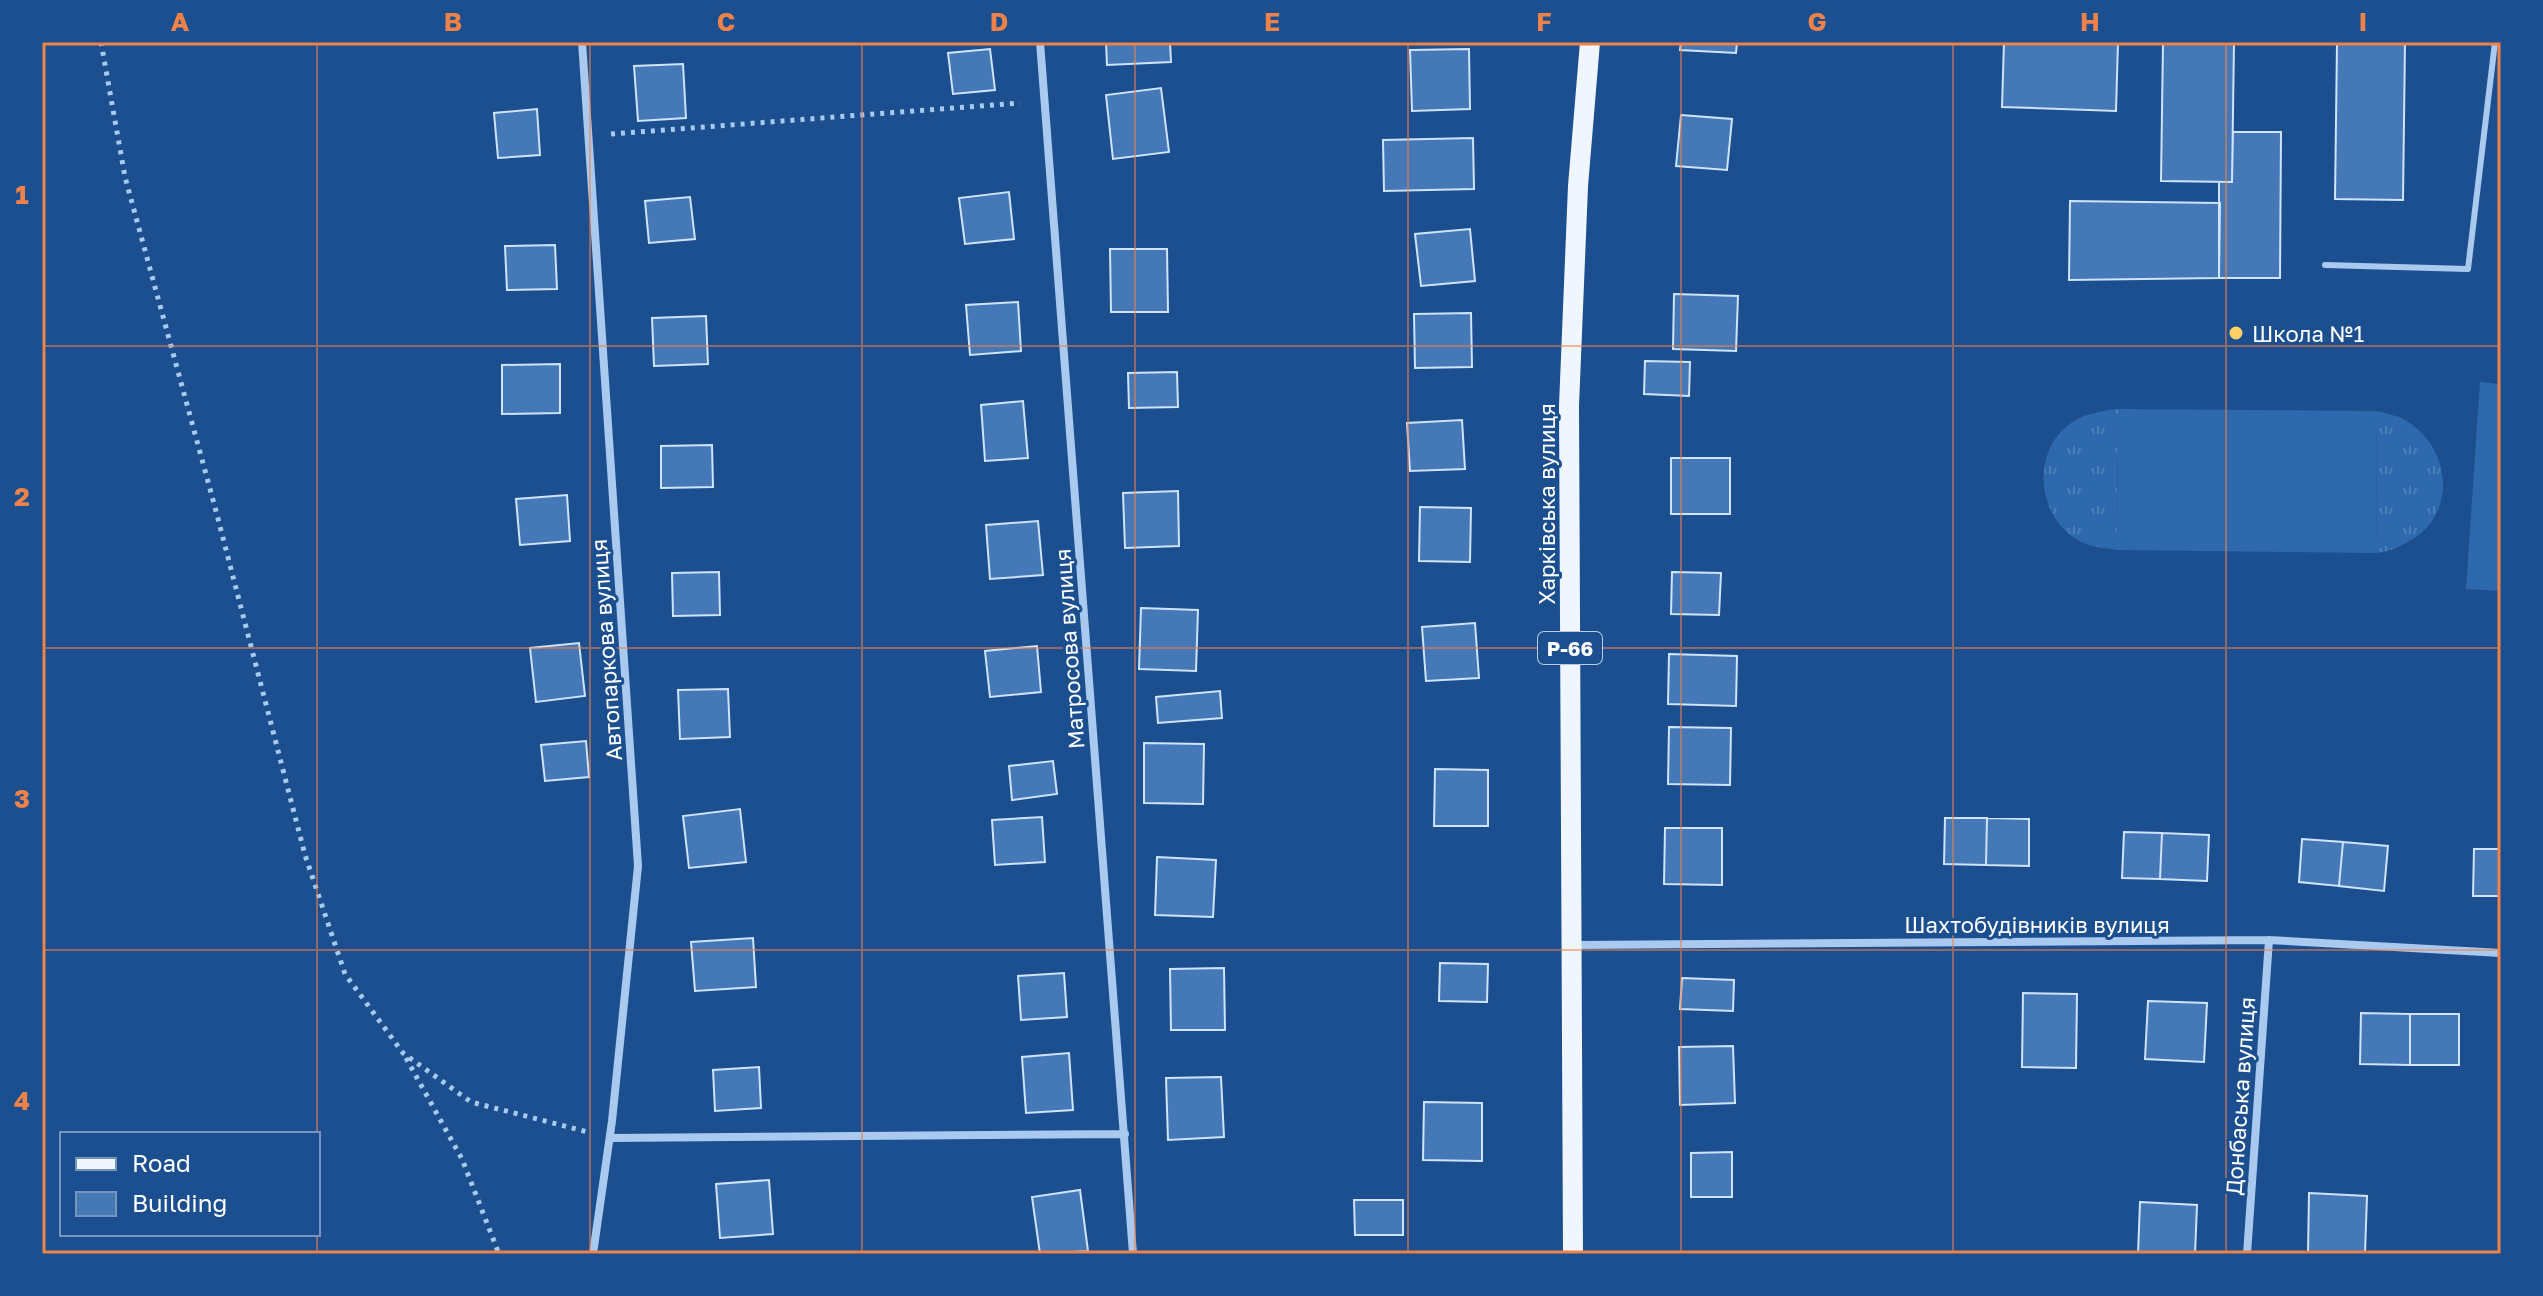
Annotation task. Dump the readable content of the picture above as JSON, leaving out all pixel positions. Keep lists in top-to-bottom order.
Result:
{
  "streets": {
    "main road": ["Харківська вулиця", "Р-66"],
    "street": [
      "Матросова вулиця",
      "Автопаркова вулиця",
      "Шахтобудівників вулиця",
      "Донбаська вулиця"
    ]
  },
  "crossings": [
    ["Харківська вулиця", "Шахтобудівників вулиця"],
    ["Шахтобудівників вулиця", "Донбаська вулиця"]
  ],
  "places": ["Школа №1"],
  "legend": ["Road", "Building"],
  "grid": {
    "columns": [
      "A",
      "B",
      "C",
      "D",
      "E",
      "F",
      "G",
      "H",
      "I"
    ],
    "rows": [
      "1",
      "2",
      "3",
      "4"
    ]
  }
}
